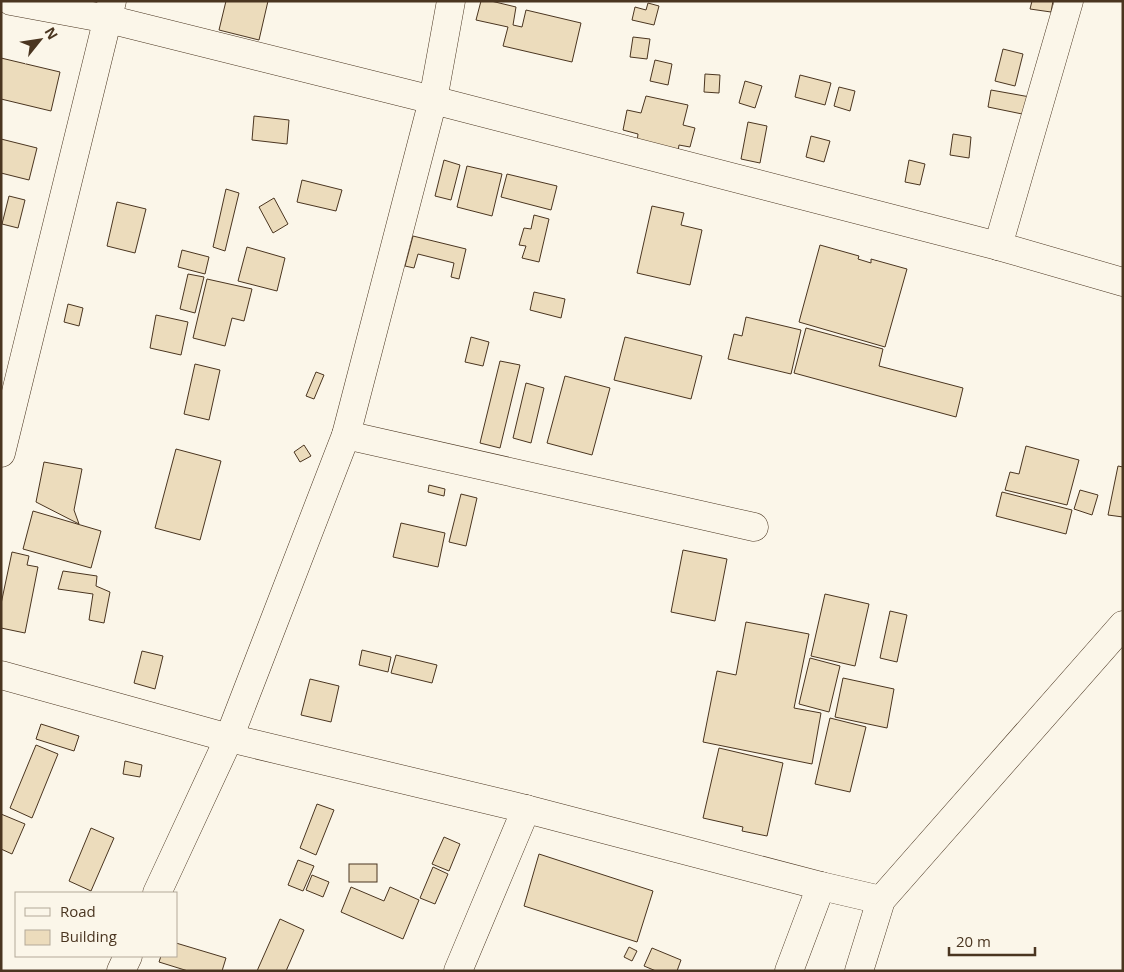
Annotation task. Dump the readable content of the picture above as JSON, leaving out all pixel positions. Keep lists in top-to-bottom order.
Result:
{
  "legend": ["Road", "Building"],
  "scale_bar": "20 m",
  "north": "top right"
}
